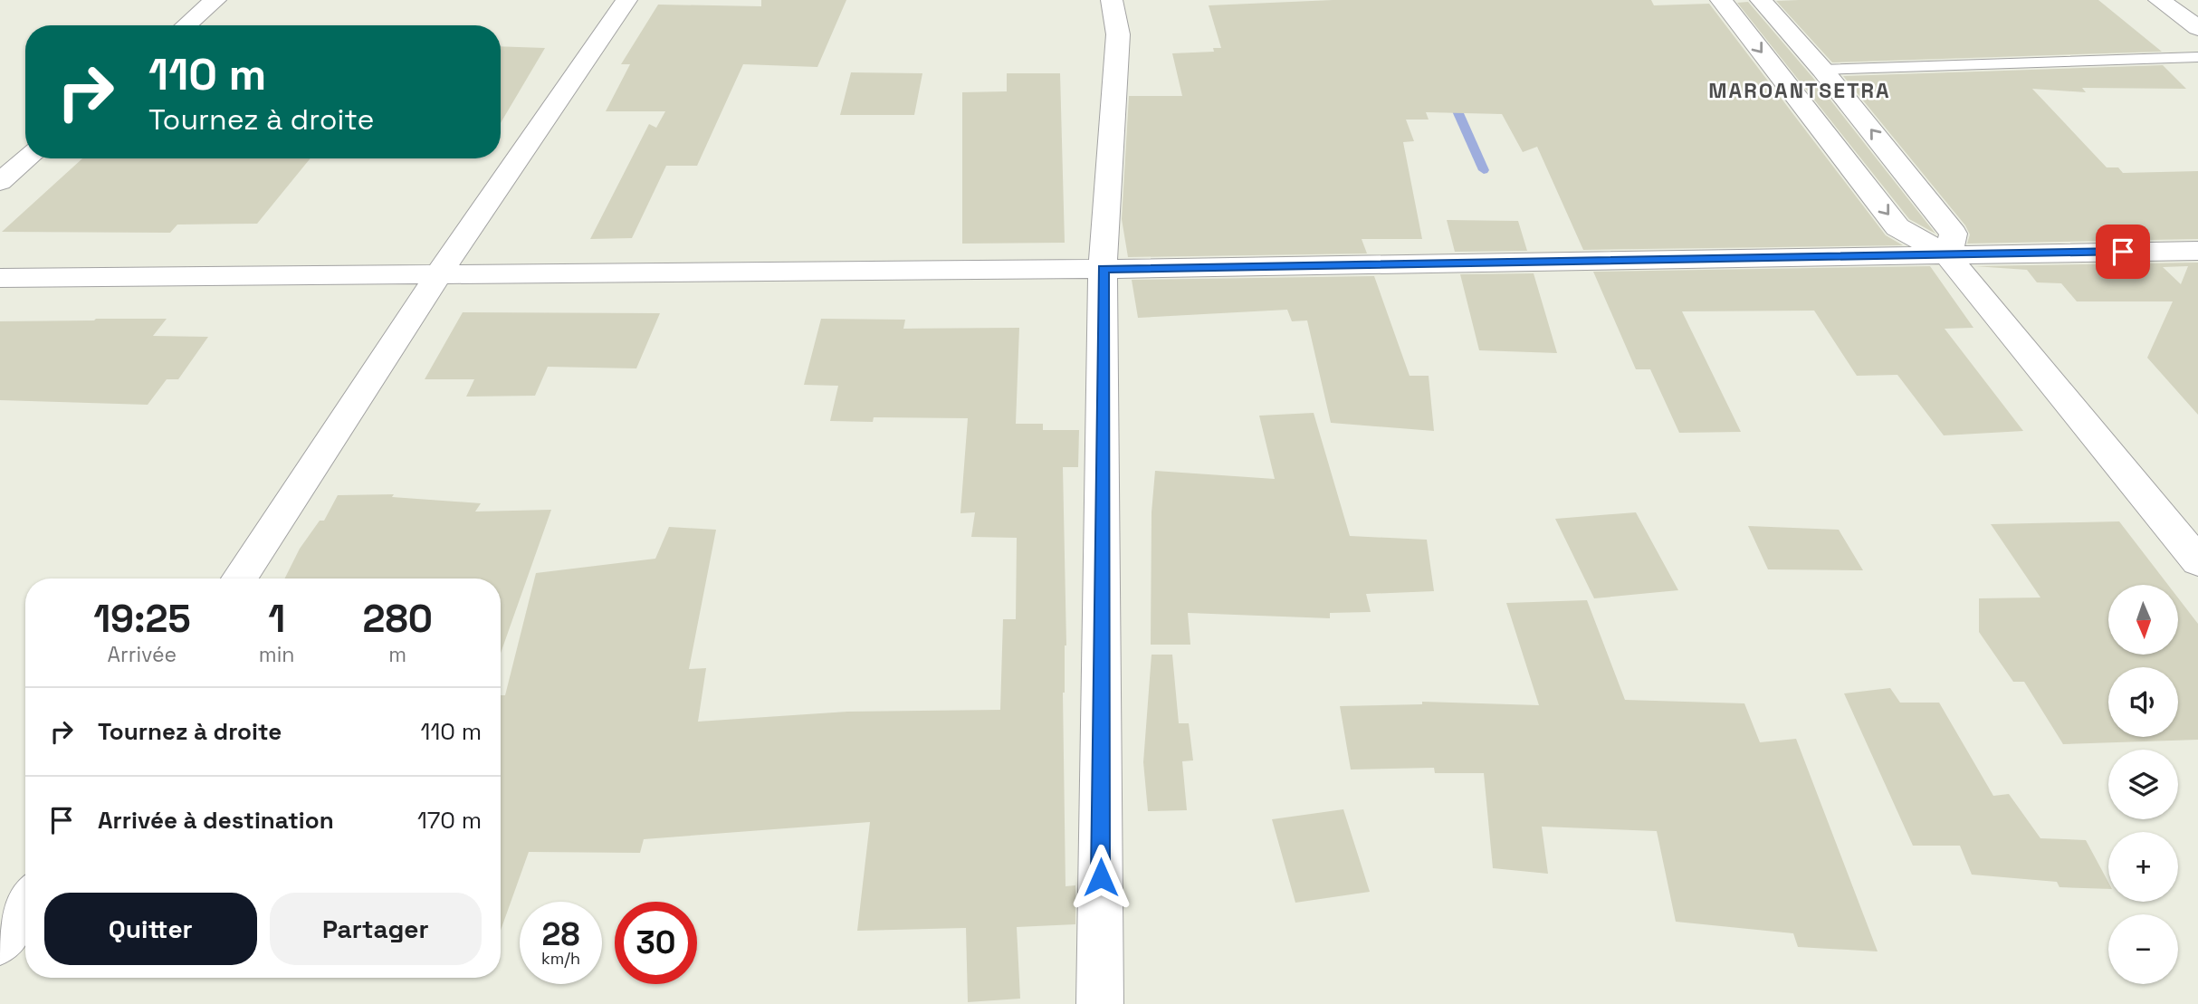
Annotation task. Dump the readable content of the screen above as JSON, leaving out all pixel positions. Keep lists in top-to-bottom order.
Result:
{
  "districts": ["MAROANTSETRA"],
  "north": "bottom",
  "page": {
    "turn": ["110 m", "Tournez à droite"],
    "eta": [
      "19:25",
      "Arrivée",
      "1",
      "min",
      "280",
      "m"
    ],
    "map_buttons": ["+", "−"],
    "list": [
      {
        "name": "Tournez à droite",
        "value": "110 m"
      },
      {
        "name": "Arrivée à destination",
        "value": "170 m"
      }
    ],
    "buttons": ["Quitter", "Partager"],
    "speed": "28 km/h",
    "limit": "30"
  }
}
